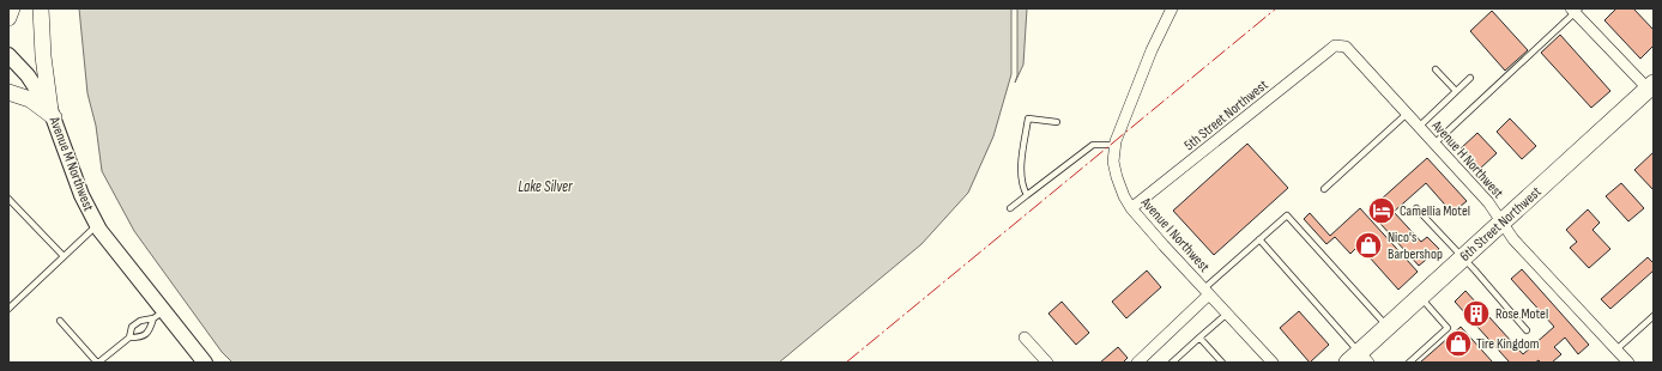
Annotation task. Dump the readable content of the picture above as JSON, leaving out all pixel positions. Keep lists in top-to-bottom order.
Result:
{
  "streets": {
    "highway": ["6th Street Northwest"],
    "street": [
      "5th Street Northwest",
      "Avenue H Northwest",
      "Avenue M Northwest",
      "Avenue I Northwest"
    ]
  },
  "crossings": [
    ["5th Street Northwest", "Avenue H Northwest"],
    ["5th Street Northwest", "Avenue I Northwest"],
    ["Avenue H Northwest", "6th Street Northwest"]
  ],
  "water": ["Lake Silver"],
  "places": {
    "hotel": ["Camellia Motel"],
    "shop": ["Nico's Barbershop", "Tire Kingdom"],
    "building": ["Rose Motel"]
  }
}
